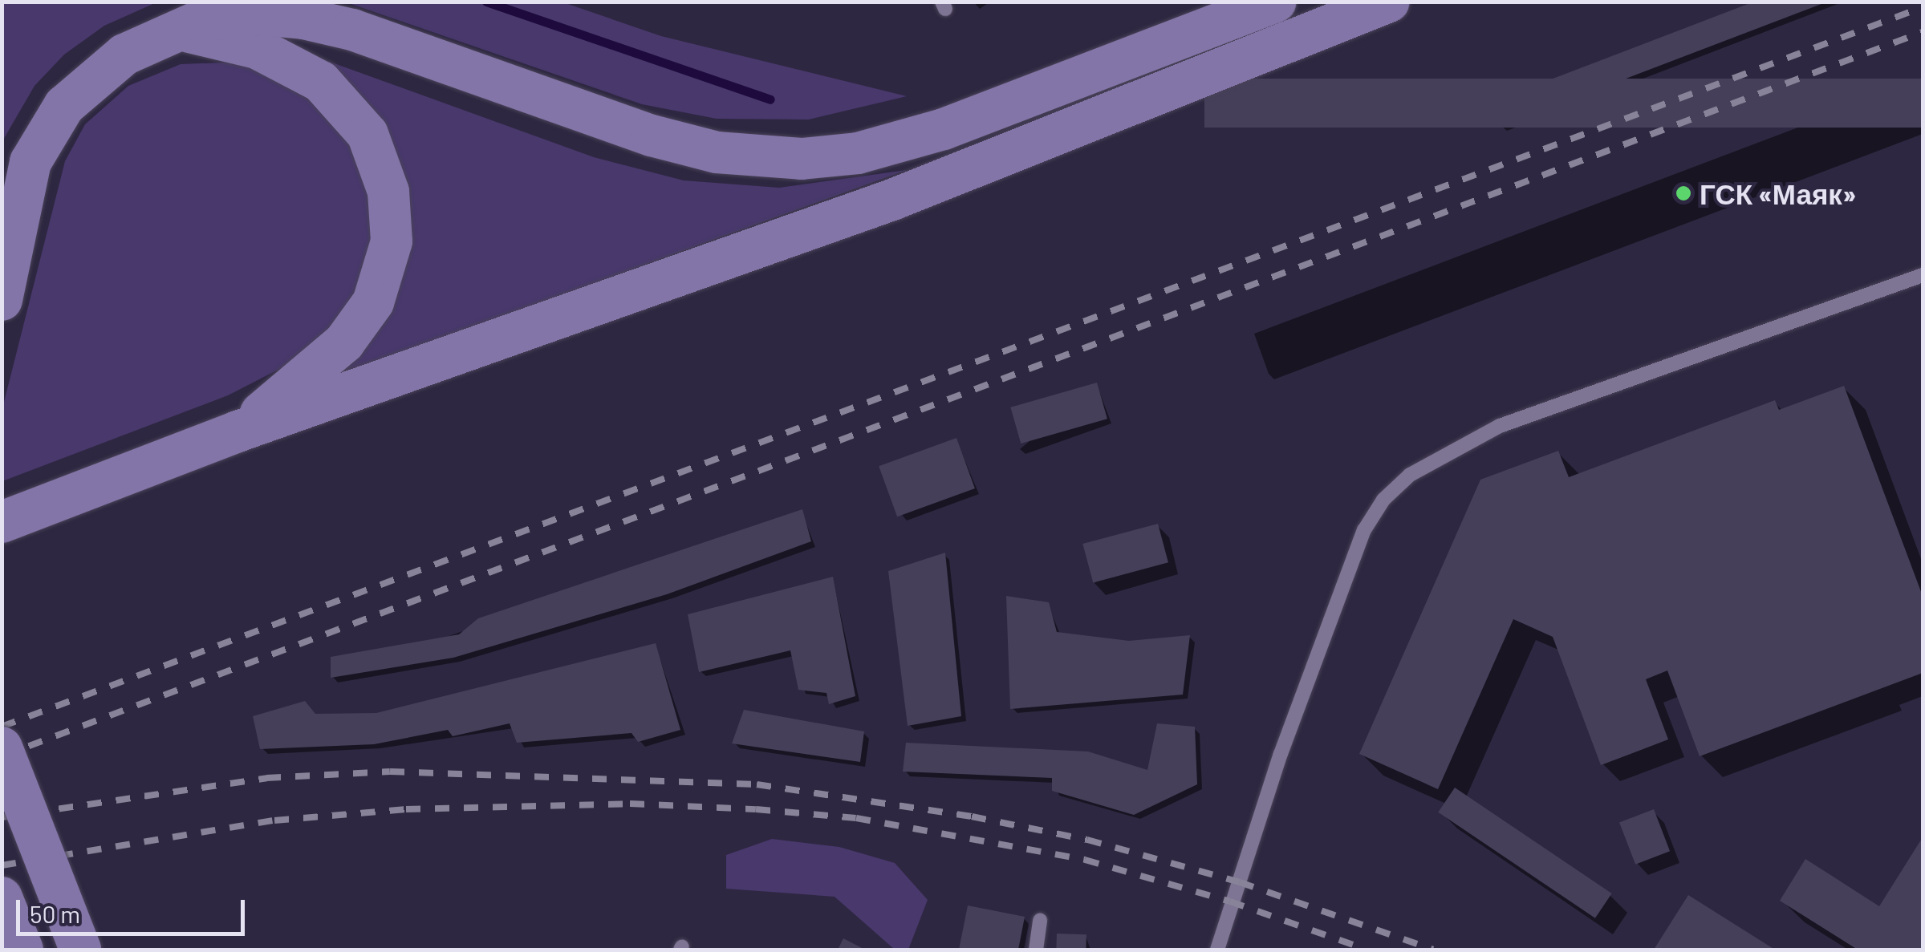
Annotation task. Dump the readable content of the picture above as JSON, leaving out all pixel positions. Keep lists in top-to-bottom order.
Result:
{
  "places": ["ГСК «Маяк»"],
  "scale_bar": "50 m"
}
